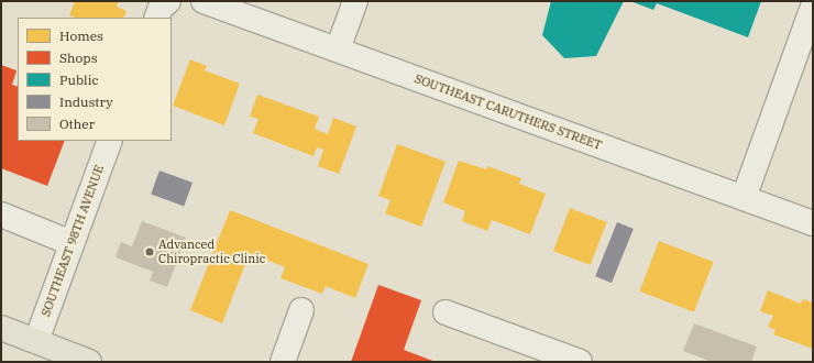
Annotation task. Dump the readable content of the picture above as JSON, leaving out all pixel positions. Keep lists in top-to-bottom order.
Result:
{
  "streets": {
    "street": ["SOUTHEAST CARUTHERS STREET", "SOUTHEAST 98TH AVENUE"]
  },
  "places": ["Advanced Chiropractic Clinic"],
  "legend": [
    "Homes",
    "Shops",
    "Public",
    "Industry",
    "Other"
  ]
}
